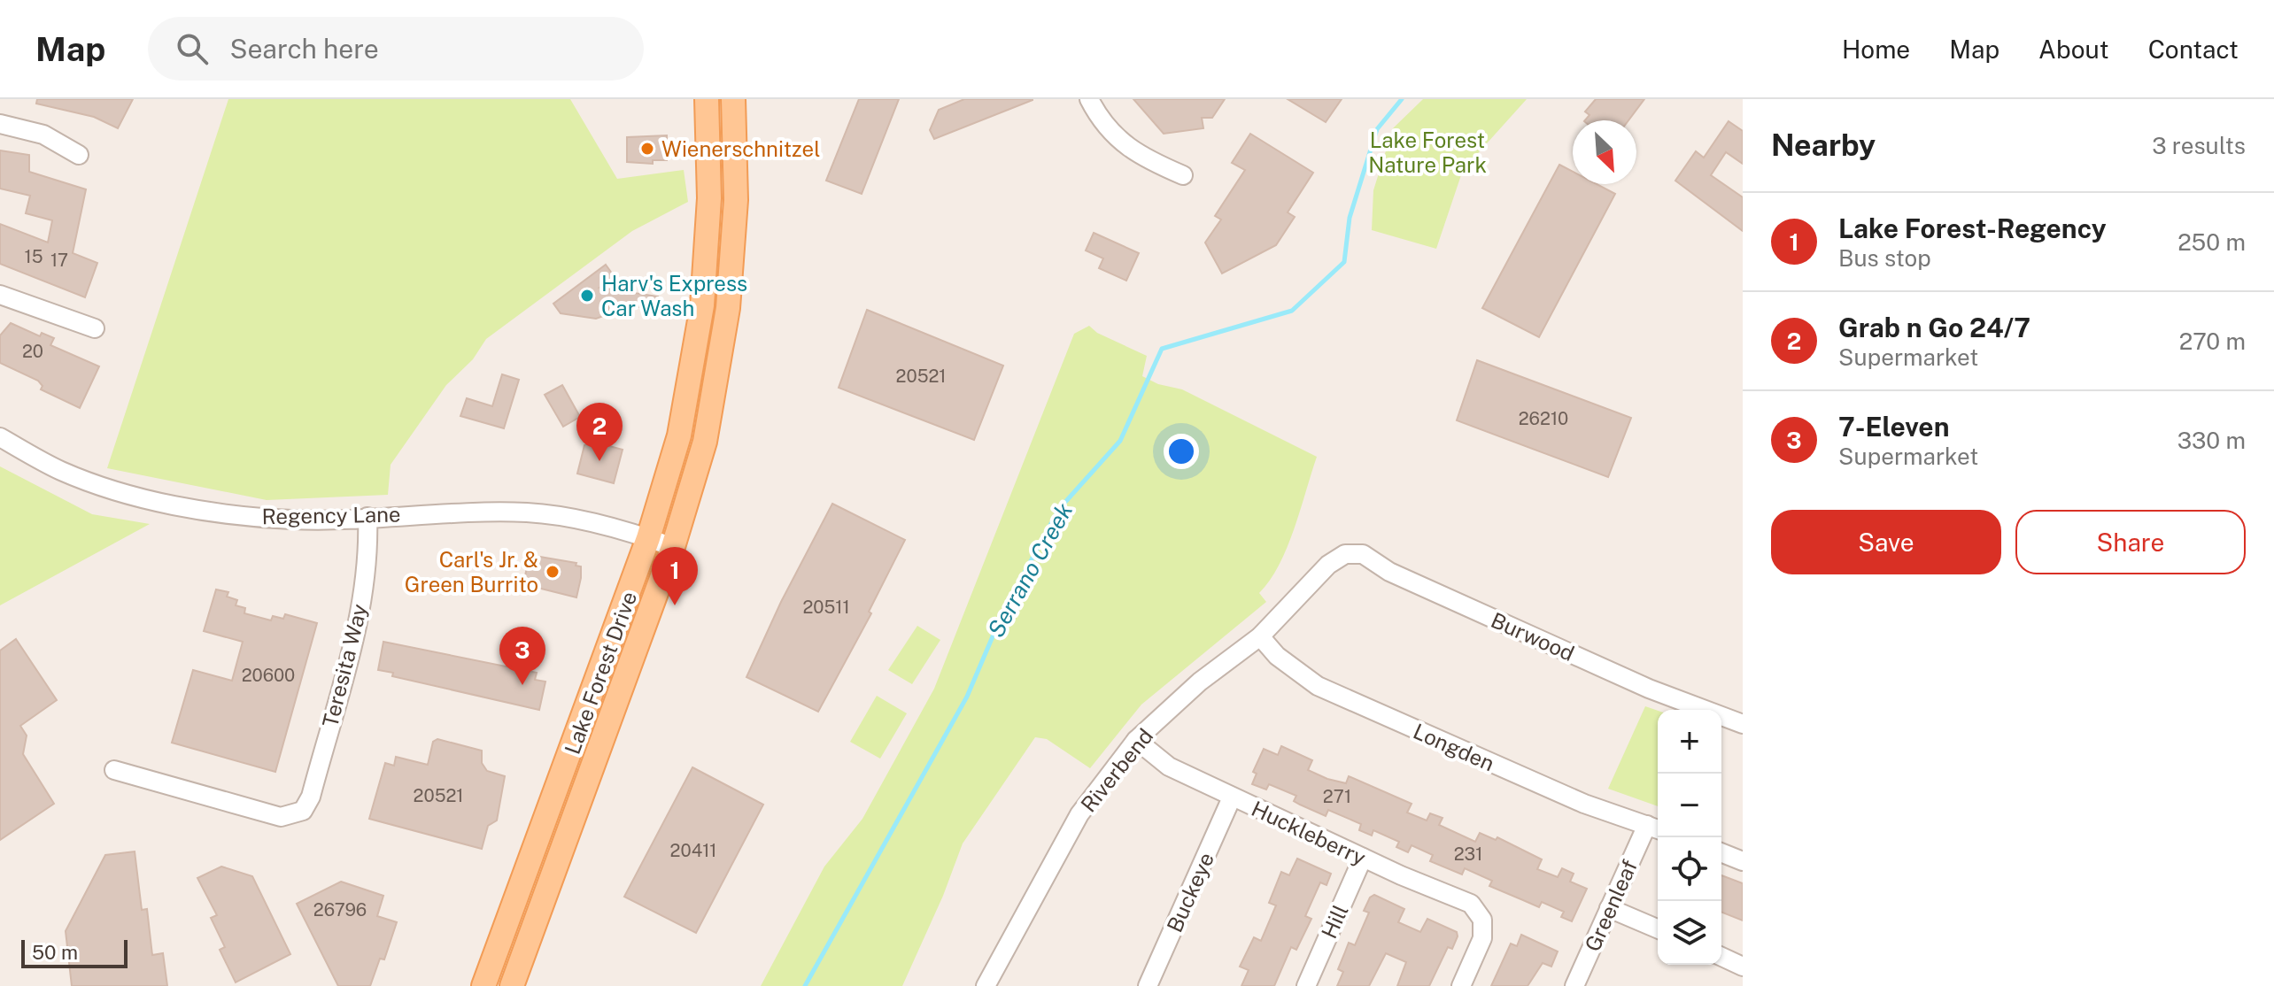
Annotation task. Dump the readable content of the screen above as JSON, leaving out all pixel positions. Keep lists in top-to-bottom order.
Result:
{
  "streets": {
    "main road": ["Lake Forest Drive"],
    "street": [
      "Regency Lane",
      "Burwood",
      "Teresita Way",
      "Longden",
      "Riverbend",
      "Huckleberry",
      "Buckeye",
      "Greenleaf",
      "Hill"
    ]
  },
  "crossings": [
    ["Regency Lane", "Teresita Way"],
    ["Regency Lane", "Lake Forest Drive"],
    ["Burwood", "Riverbend"],
    ["Longden", "Riverbend"],
    ["Longden", "Greenleaf"],
    ["Riverbend", "Huckleberry"],
    ["Huckleberry", "Buckeye"],
    ["Huckleberry", "Hill"]
  ],
  "water": ["Serrano Creek"],
  "parks": ["Lake Forest Nature Park"],
  "places": ["Wienerschnitzel", "Harv's Express Car Wash", "Carl's Jr. & Green Burrito"],
  "house_numbers": [
    "15",
    "17",
    "20",
    "20521",
    "26210",
    "20511",
    "20600",
    "20521",
    "271",
    "20411",
    "231",
    "26796"
  ],
  "scale_bar": "50 m",
  "north": "bottom right",
  "page": {
    "header": "Map",
    "search": "Search here",
    "nav": [
      "Home",
      "Map",
      "About",
      "Contact"
    ],
    "heading": ["Nearby", "3 results"],
    "list": [
      {
        "mark": "1",
        "name": "Lake Forest-Regency",
        "note": "Bus stop",
        "value": "250 m"
      },
      {
        "mark": "2",
        "name": "Grab n Go 24/7",
        "note": "Supermarket",
        "value": "270 m"
      },
      {
        "mark": "3",
        "name": "7-Eleven",
        "note": "Supermarket",
        "value": "330 m"
      }
    ],
    "pins": ["2", "1", "3"],
    "buttons": ["Save", "Share"],
    "map_buttons": ["+", "−"],
    "scale": "50 m"
  }
}
